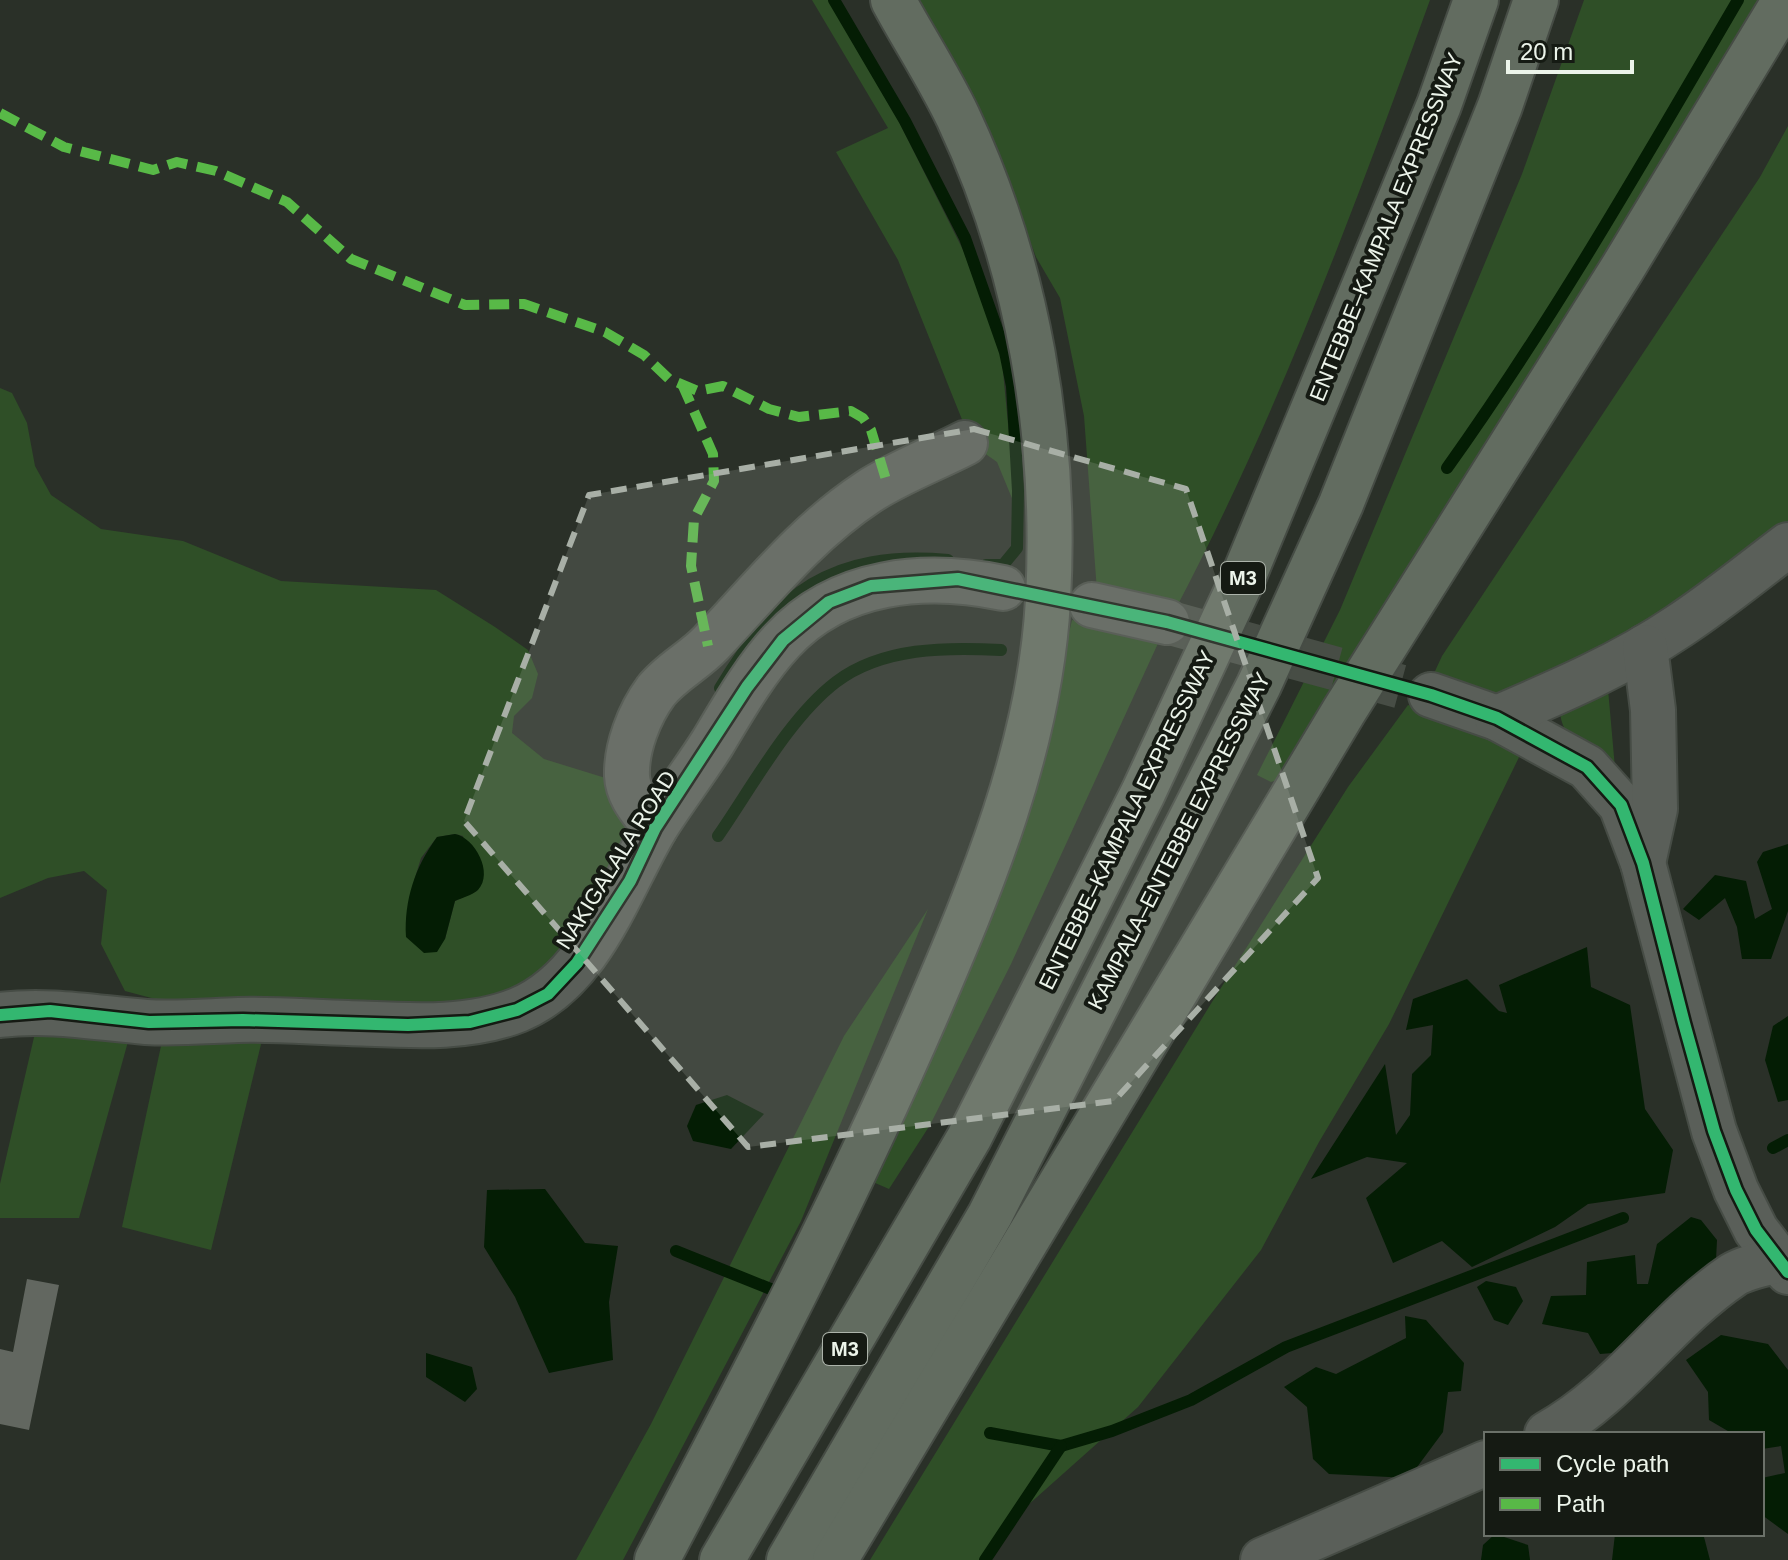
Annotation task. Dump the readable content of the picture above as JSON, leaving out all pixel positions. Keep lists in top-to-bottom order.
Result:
{
  "streets": {
    "highway": ["ENTEBBE–KAMPALA EXPRESSWAY", "M3", "KAMPALA–ENTEBBE EXPRESSWAY"],
    "street": ["NAKIGALALA ROAD"]
  },
  "legend": ["Cycle path", "Path"],
  "scale_bar": "20 m"
}
